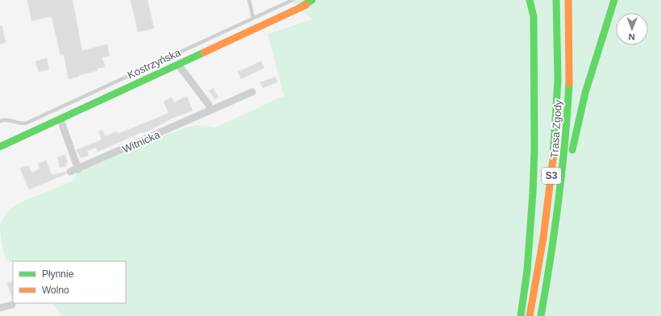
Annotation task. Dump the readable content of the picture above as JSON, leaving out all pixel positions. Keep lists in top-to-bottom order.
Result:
{
  "streets": {
    "main road": ["Kostrzyńska", "Trasa Zgody", "S3"],
    "street": ["Witnicka"]
  },
  "legend": ["Płynnie", "Wolno"],
  "north": "bottom"
}
